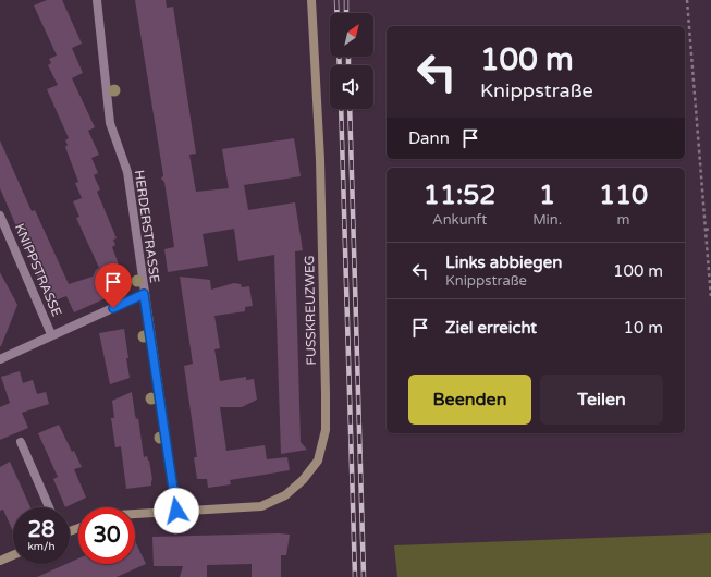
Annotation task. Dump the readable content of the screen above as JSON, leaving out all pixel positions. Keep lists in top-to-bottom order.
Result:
{
  "streets": {
    "street": ["HERDERSTRASSE", "KNIPPSTRASSE", "FUSSKREUZWEG"]
  },
  "crossings": [
    ["HERDERSTRASSE", "KNIPPSTRASSE"],
    ["HERDERSTRASSE", "FUSSKREUZWEG"]
  ],
  "north": "top right",
  "page": {
    "turn": ["100 m", "Knippstraße"],
    "then": "Dann",
    "eta": [
      "11:52",
      "Ankunft",
      "1",
      "Min.",
      "110",
      "m"
    ],
    "list": [
      {
        "name": "Links abbiegen",
        "note": "Knippstraße",
        "value": "100 m"
      },
      {
        "name": "Ziel erreicht",
        "value": "10 m"
      }
    ],
    "buttons": ["Beenden", "Teilen"],
    "speed": "28 km/h",
    "limit": "30"
  }
}
